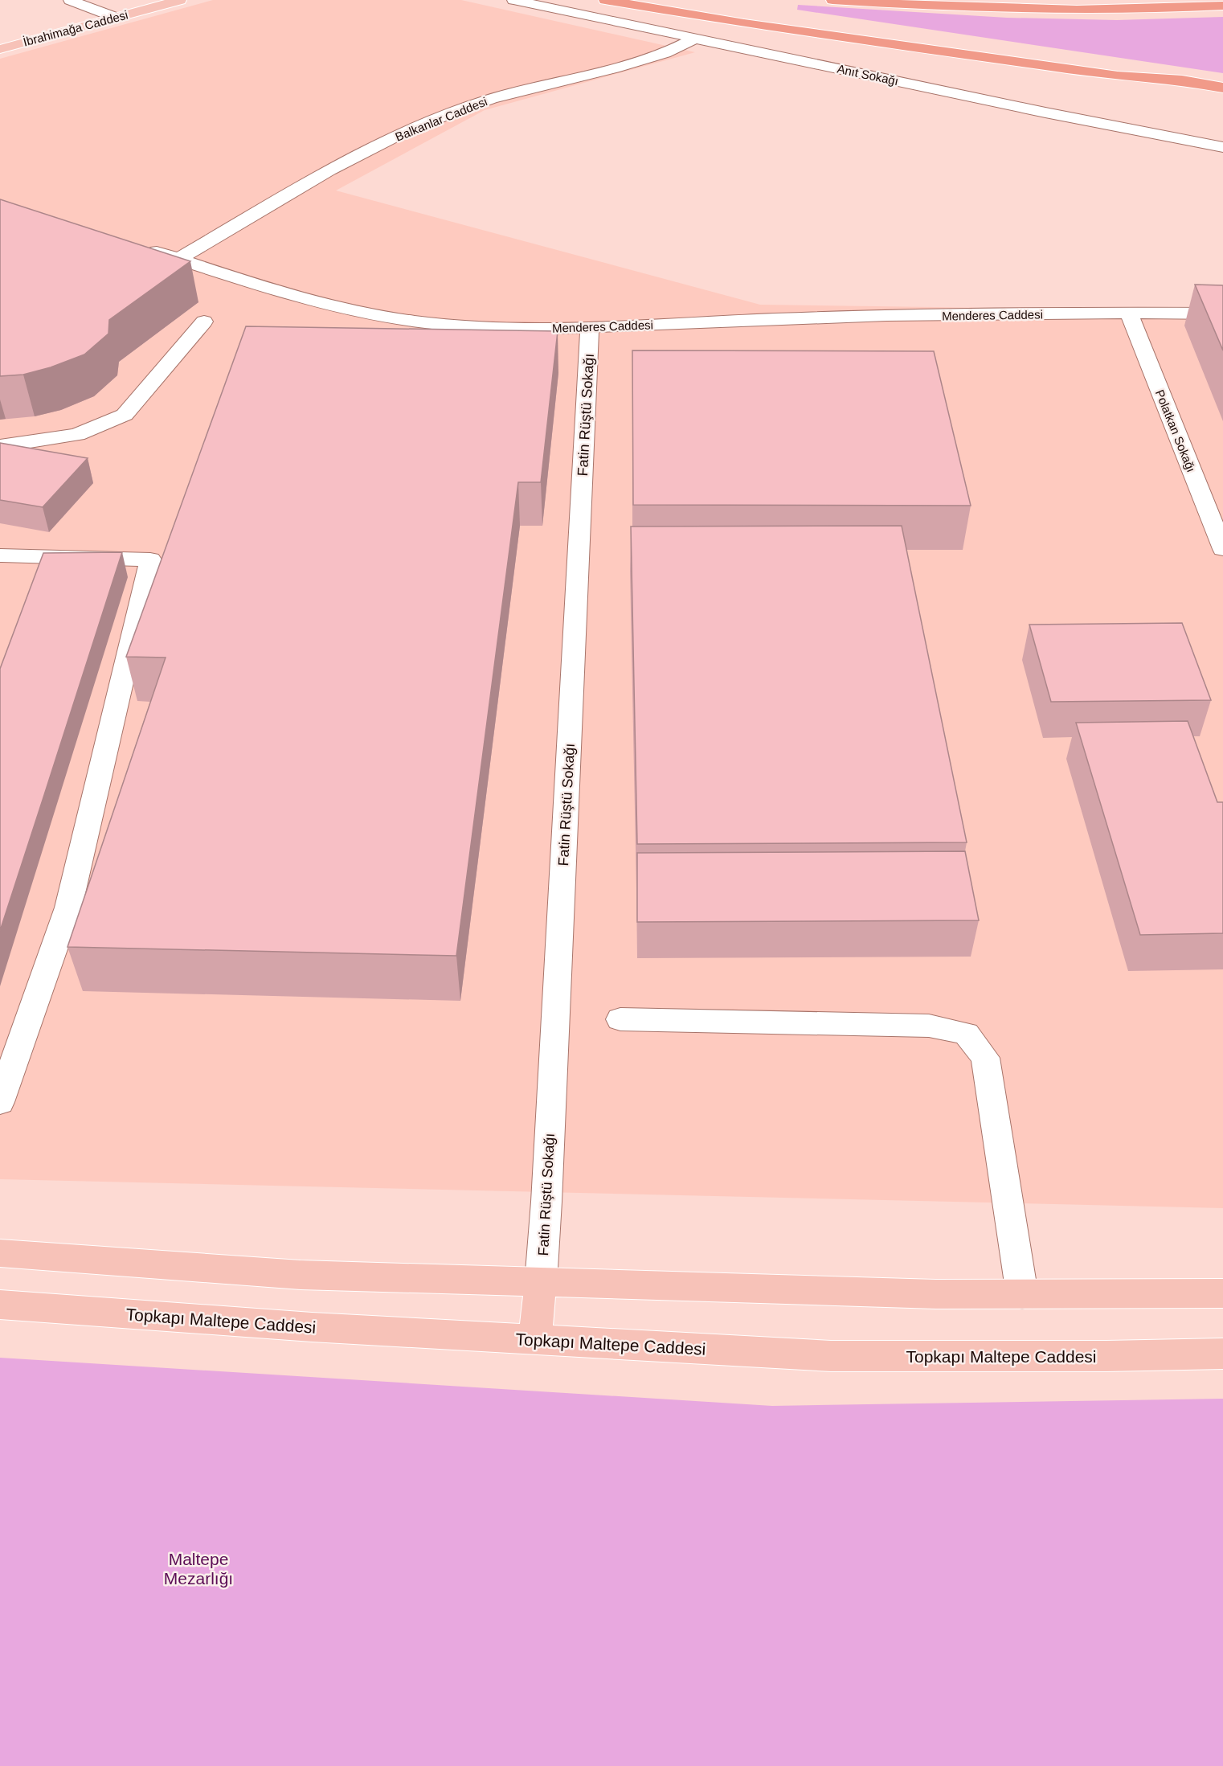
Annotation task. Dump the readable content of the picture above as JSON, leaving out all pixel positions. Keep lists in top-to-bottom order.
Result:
{
  "streets": {
    "main road": ["İbrahimağa Caddesi", "Topkapı Maltepe Caddesi"],
    "street": [
      "Anıt Sokağı",
      "Balkanlar Caddesi",
      "Menderes Caddesi",
      "Fatin Rüştü Sokağı",
      "Polatkan Sokağı"
    ]
  },
  "crossings": [
    ["Anıt Sokağı", "Balkanlar Caddesi"],
    ["Balkanlar Caddesi", "Menderes Caddesi"],
    ["Menderes Caddesi", "Fatin Rüştü Sokağı"],
    ["Menderes Caddesi", "Polatkan Sokağı"]
  ],
  "parks": ["Maltepe Mezarlığı"]
}
